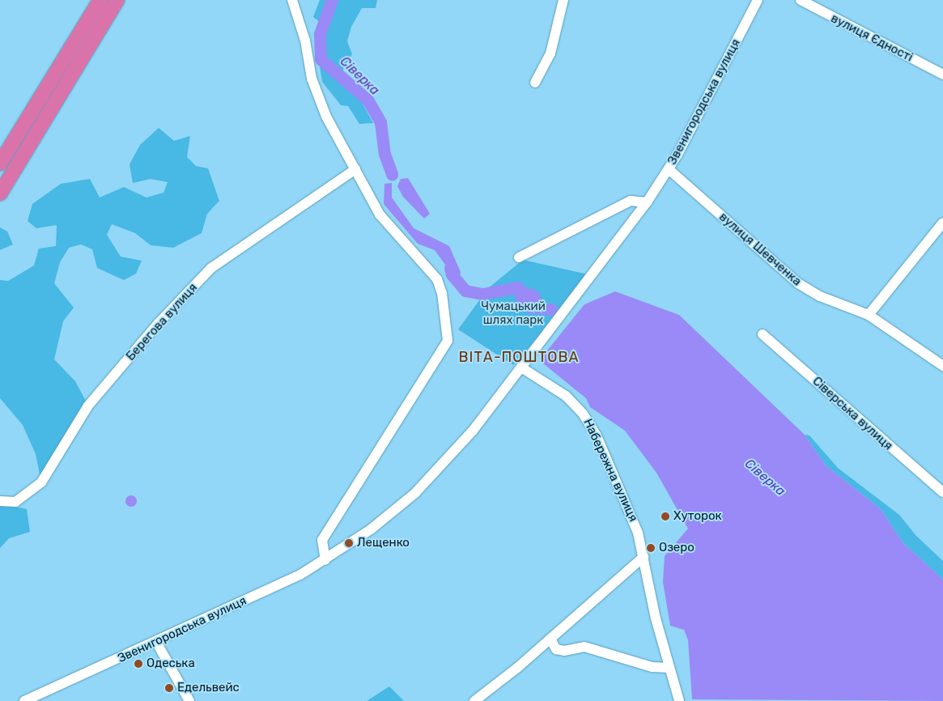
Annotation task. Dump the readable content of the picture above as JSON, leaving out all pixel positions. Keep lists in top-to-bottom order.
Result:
{
  "streets": {
    "street": [
      "вулиця Єдності",
      "Звенигородська вулиця",
      "вулиця Шевченка",
      "Берегова вулиця",
      "Сіверська вулиця",
      "Набережна вулиця"
    ]
  },
  "crossings": [
    ["Звенигородська вулиця", "вулиця Шевченка"],
    ["Звенигородська вулиця", "Набережна вулиця"]
  ],
  "districts": ["ВІТА-ПОШТОВА"],
  "water": ["Сіверка"],
  "parks": ["Чумацький шлях парк"],
  "places": [
    "Хуторок",
    "Лещенко",
    "Озеро",
    "Одеська",
    "Едельвейс"
  ]
}
